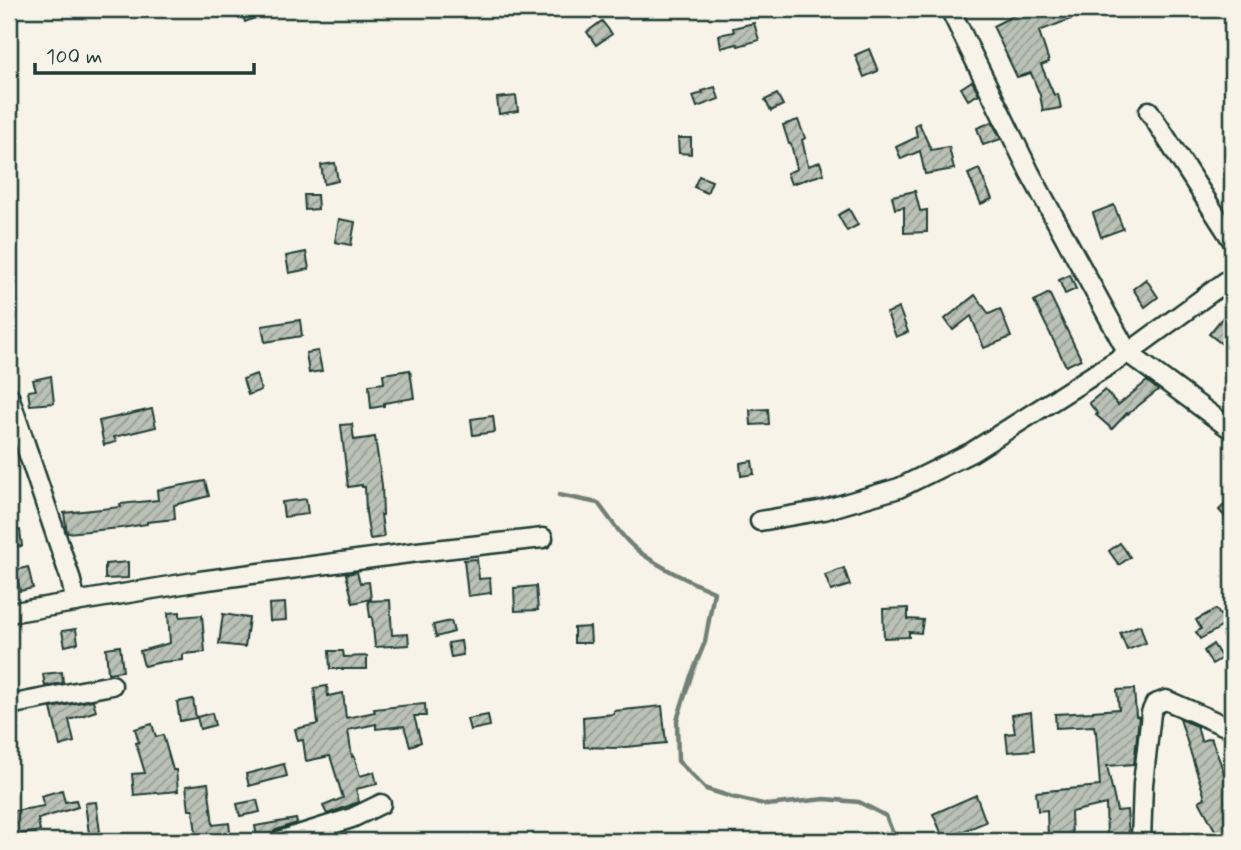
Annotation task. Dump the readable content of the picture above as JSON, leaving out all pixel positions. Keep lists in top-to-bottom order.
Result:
{
  "scale_bar": "100 m"
}
